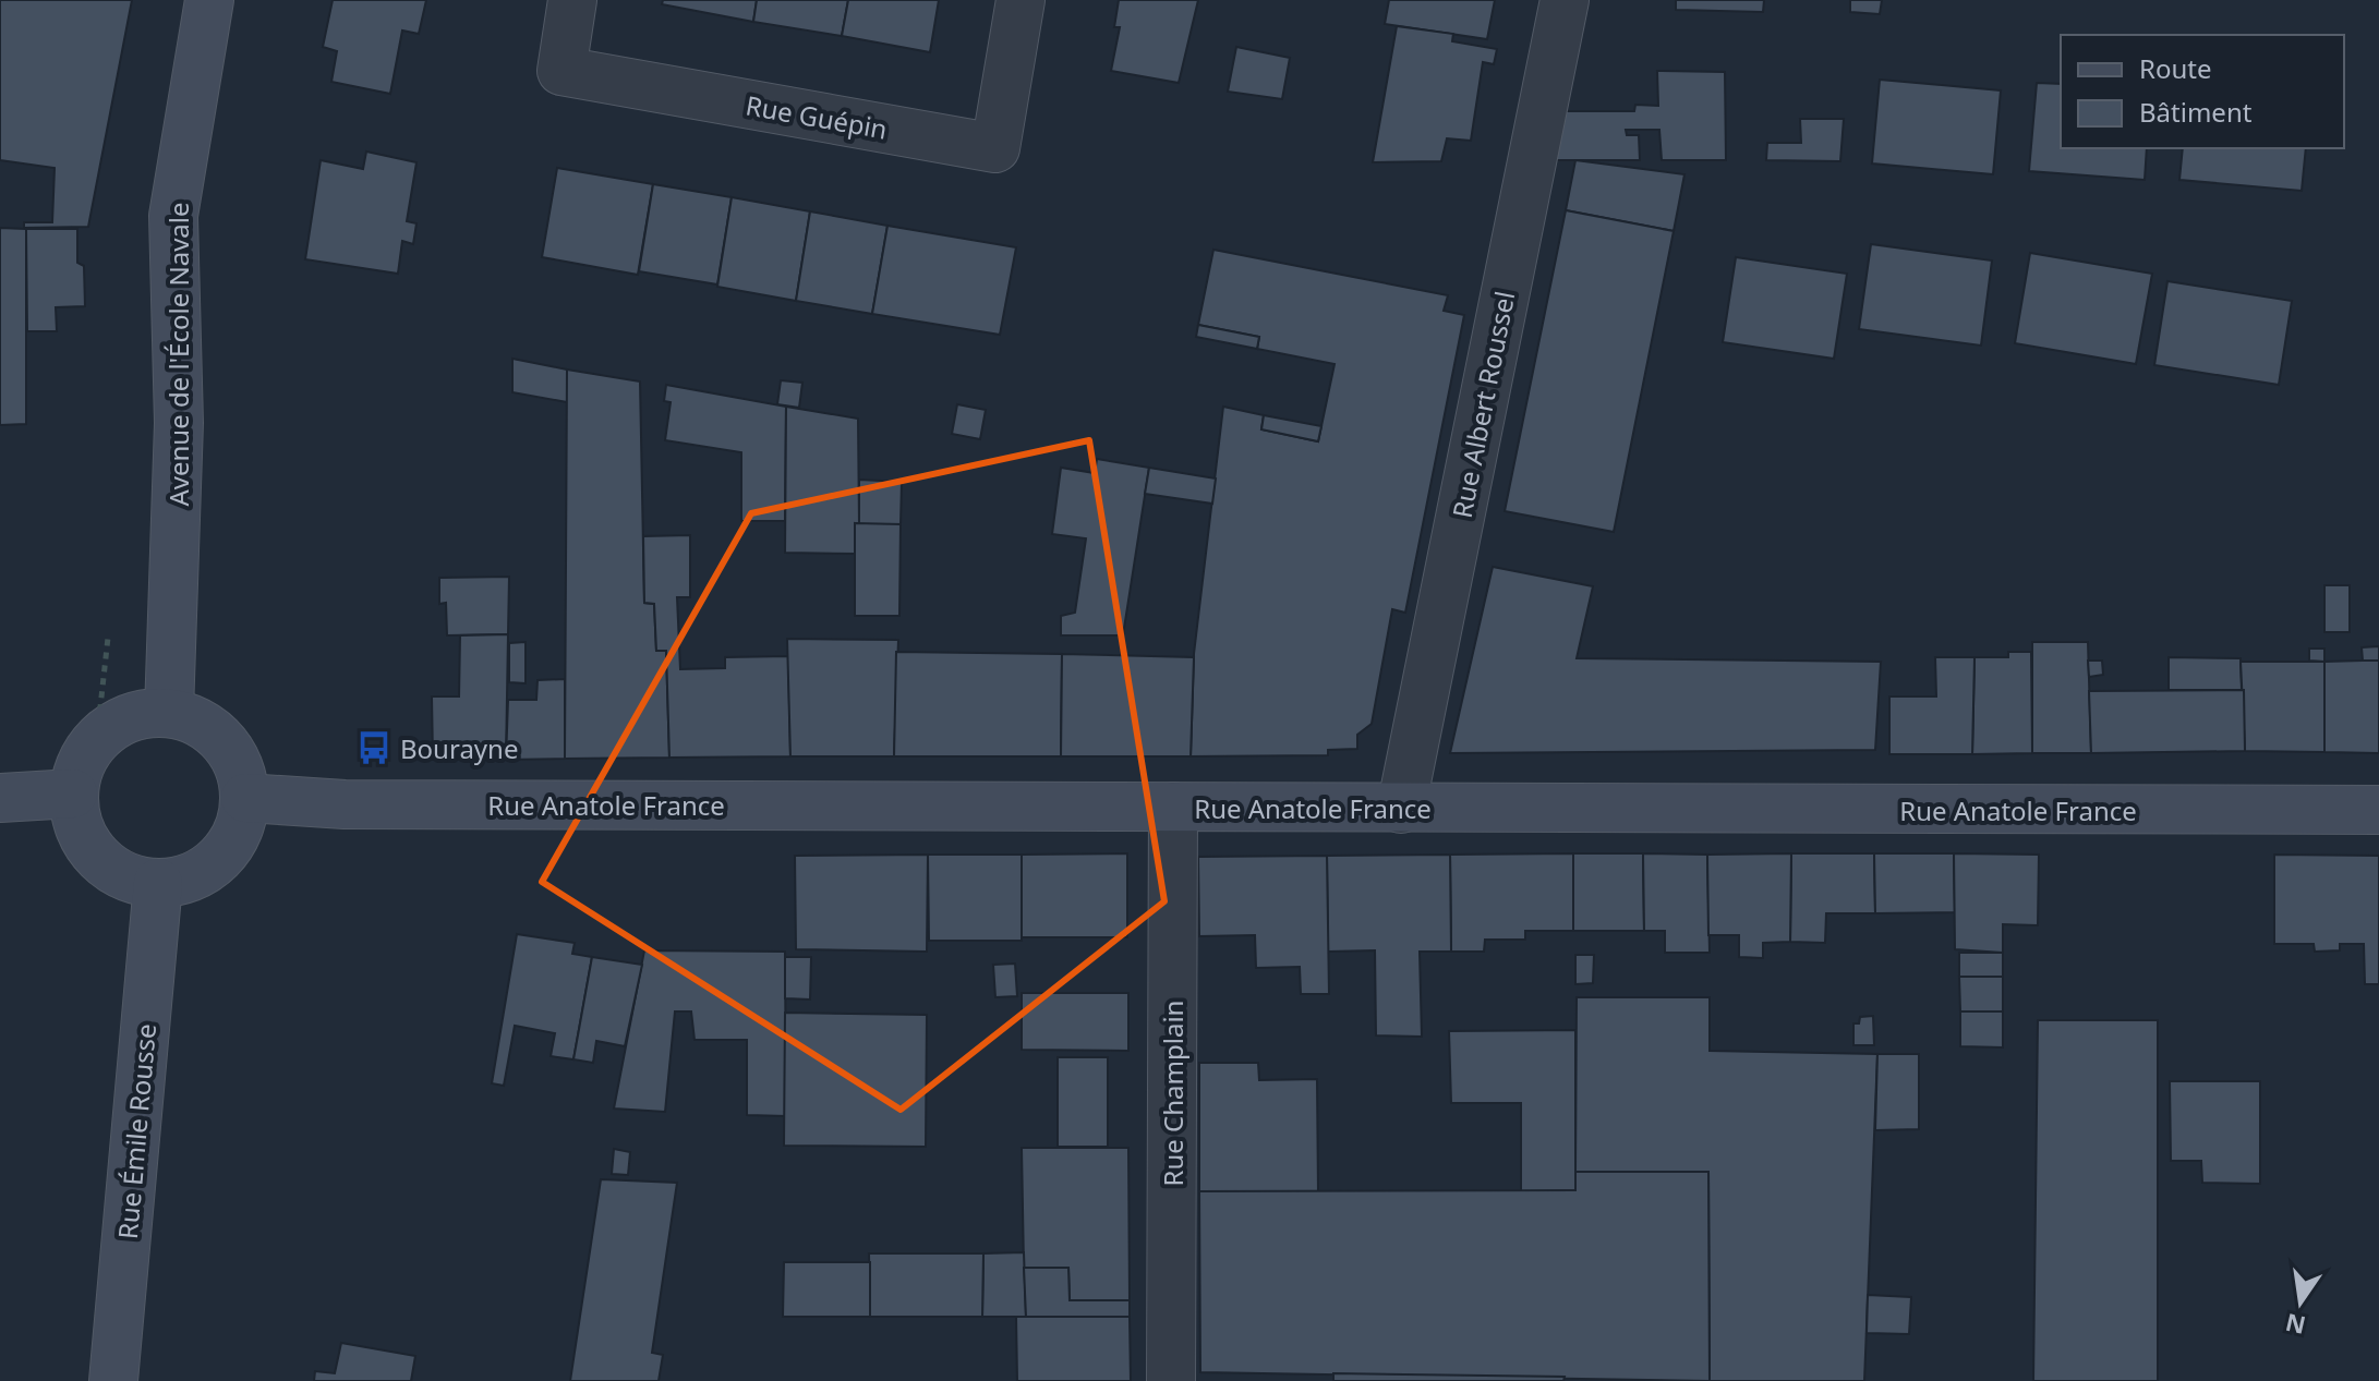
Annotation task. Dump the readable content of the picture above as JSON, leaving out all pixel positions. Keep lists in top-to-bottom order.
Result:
{
  "streets": {
    "main road": ["Avenue de l'École Navale", "Rue Anatole France", "Rue Émile Rousse"],
    "street": ["Rue Guépin", "Rue Albert Roussel", "Rue Champlain"]
  },
  "crossings": [
    ["Avenue de l'École Navale", "Rue Anatole France"],
    ["Avenue de l'École Navale", "Rue Émile Rousse"],
    ["Rue Albert Roussel", "Rue Anatole France"],
    ["Rue Anatole France", "Rue Champlain"],
    ["Rue Anatole France", "Rue Émile Rousse"]
  ],
  "places": {
    "bus stop": ["Bourayne"]
  },
  "legend": ["Route", "Bâtiment"],
  "north": "bottom"
}
